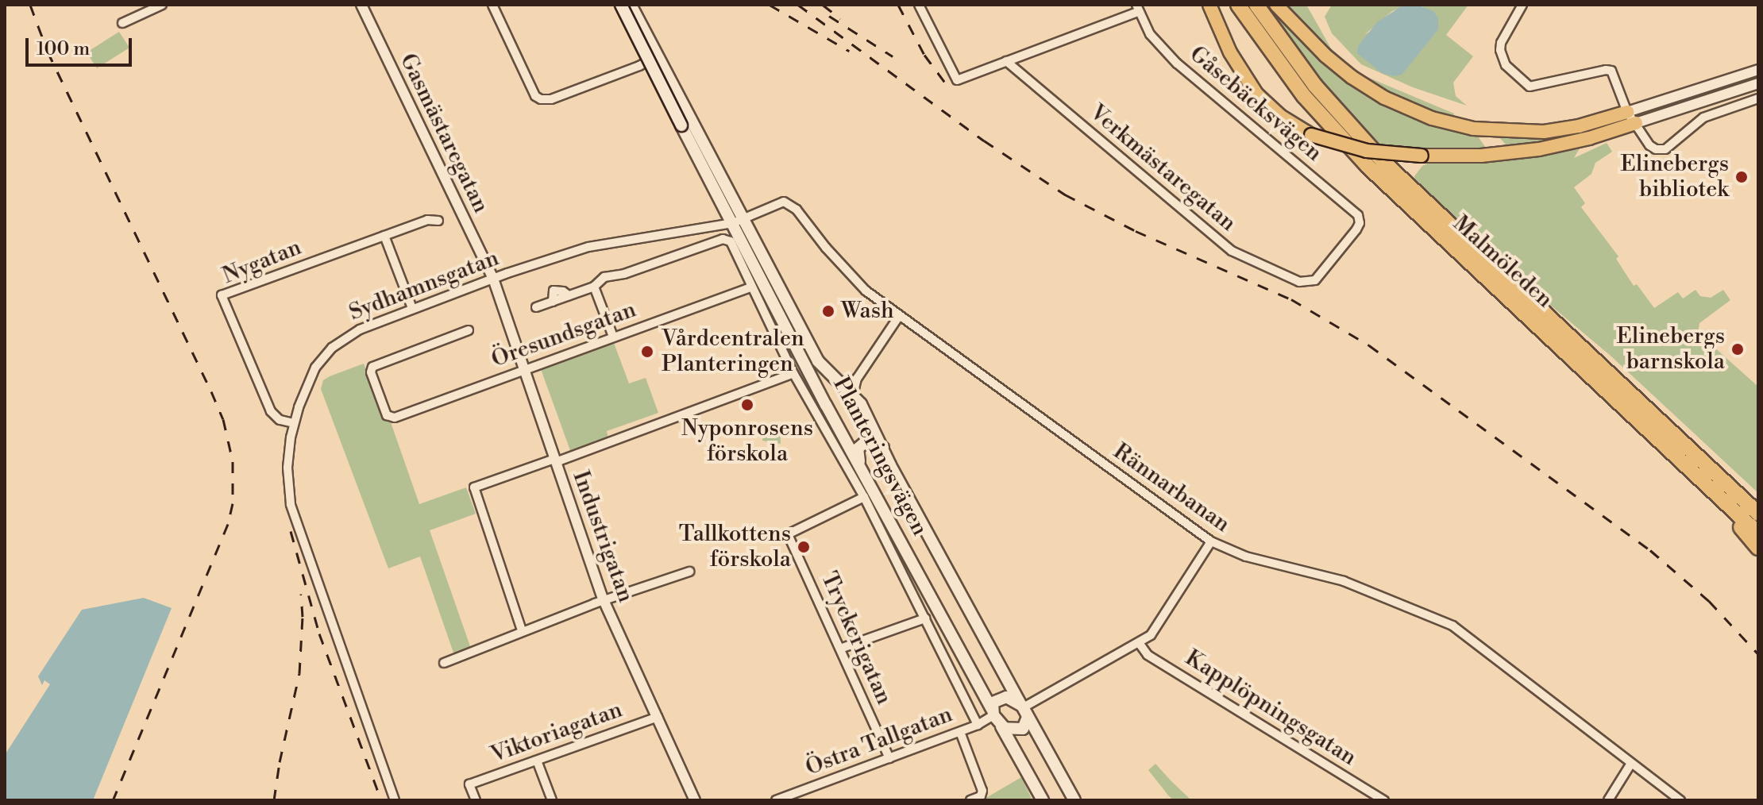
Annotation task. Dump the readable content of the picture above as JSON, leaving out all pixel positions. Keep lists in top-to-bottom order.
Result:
{
  "streets": {
    "highway": ["Malmöleden"],
    "main road": ["Planteringsvägen"],
    "street": [
      "Gåsebäcksvägen",
      "Gasmästaregatan",
      "Verkmästaregatan",
      "Nygatan",
      "Sydhamnsgatan",
      "Öresundsgatan",
      "Rännarbanan",
      "Industrigatan",
      "Tryckerigatan",
      "Kapplöpningsgatan",
      "Viktoriagatan",
      "Östra Tallgatan"
    ]
  },
  "crossings": [
    ["Gåsebäcksvägen", "Verkmästaregatan"],
    ["Gasmästaregatan", "Sydhamnsgatan"],
    ["Gasmästaregatan", "Industrigatan"],
    ["Nygatan", "Sydhamnsgatan"],
    ["Sydhamnsgatan", "Planteringsvägen"],
    ["Sydhamnsgatan", "Rännarbanan"],
    ["Sydhamnsgatan", "Industrigatan"],
    ["Öresundsgatan", "Planteringsvägen"],
    ["Öresundsgatan", "Industrigatan"],
    ["Planteringsvägen", "Rännarbanan"],
    ["Planteringsvägen", "Tryckerigatan"],
    ["Planteringsvägen", "Östra Tallgatan"],
    ["Industrigatan", "Viktoriagatan"],
    ["Tryckerigatan", "Östra Tallgatan"]
  ],
  "places": [
    "Elinebergs bibliotek",
    "Wash",
    "Elinebergs barnskola",
    "Vårdcentralen Planteringen",
    "Nyponrosens förskola",
    "Tallkottens förskola"
  ],
  "scale_bar": "100 m"
}
